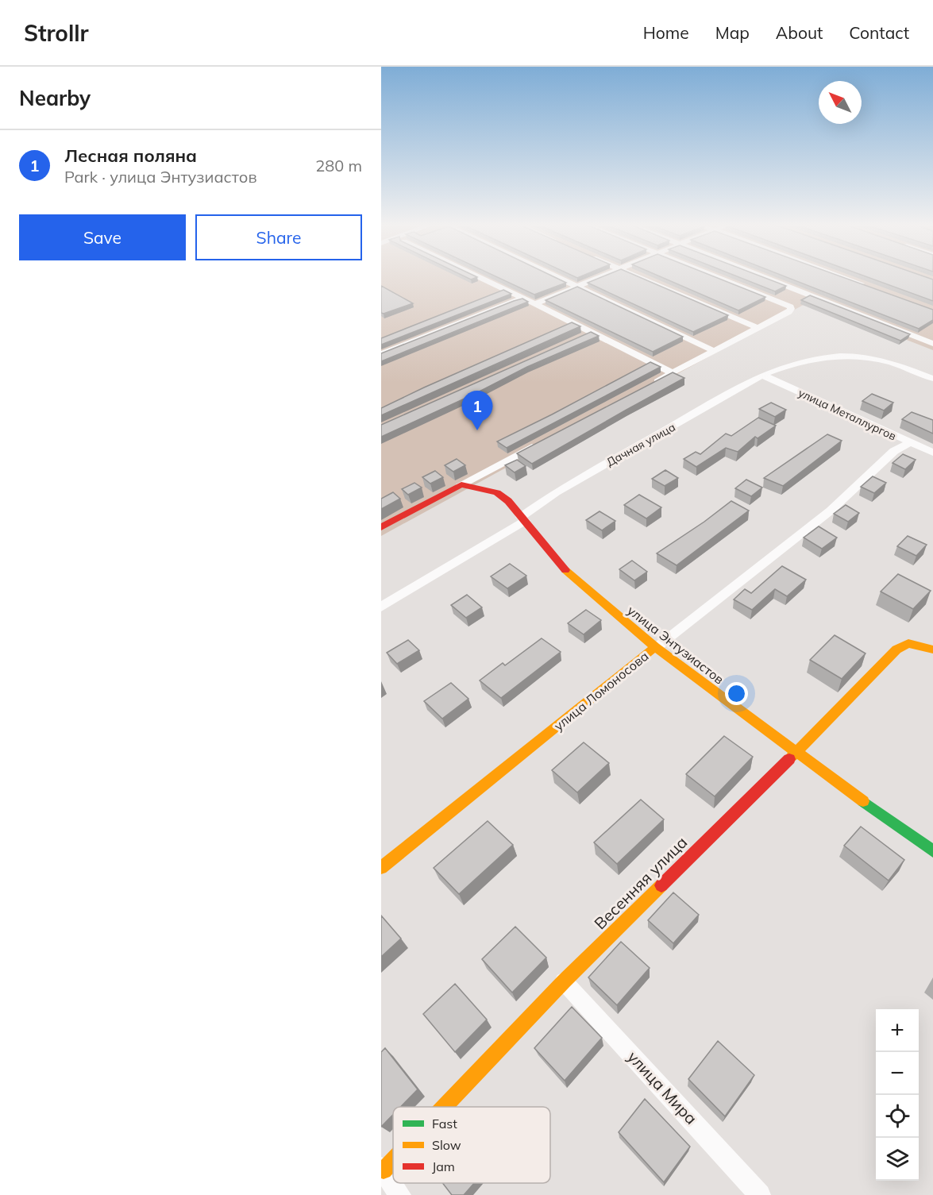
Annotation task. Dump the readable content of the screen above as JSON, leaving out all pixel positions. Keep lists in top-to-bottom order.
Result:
{
  "streets": {
    "street": [
      "улица Металлургов",
      "Дачная улица",
      "улица Энтузиастов",
      "улица Ломоносова",
      "Весенняя улица",
      "улица Мира"
    ]
  },
  "crossings": [
    ["улица Металлургов", "Дачная улица"],
    ["улица Металлургов", "улица Ломоносова"],
    ["Дачная улица", "улица Энтузиастов"],
    ["улица Энтузиастов", "улица Ломоносова"],
    ["улица Энтузиастов", "Весенняя улица"],
    ["Весенняя улица", "улица Мира"]
  ],
  "legend": ["Fast", "Slow", "Jam"],
  "north": "top left",
  "page": {
    "header": "Strollr",
    "nav": [
      "Home",
      "Map",
      "About",
      "Contact"
    ],
    "heading": "Nearby",
    "list": [
      {
        "mark": "1",
        "name": "Лесная поляна",
        "note": "Park · улица Энтузиастов",
        "value": "280 m"
      }
    ],
    "buttons": ["Save", "Share"],
    "pins": "1",
    "map_buttons": ["+", "−"]
  }
}
